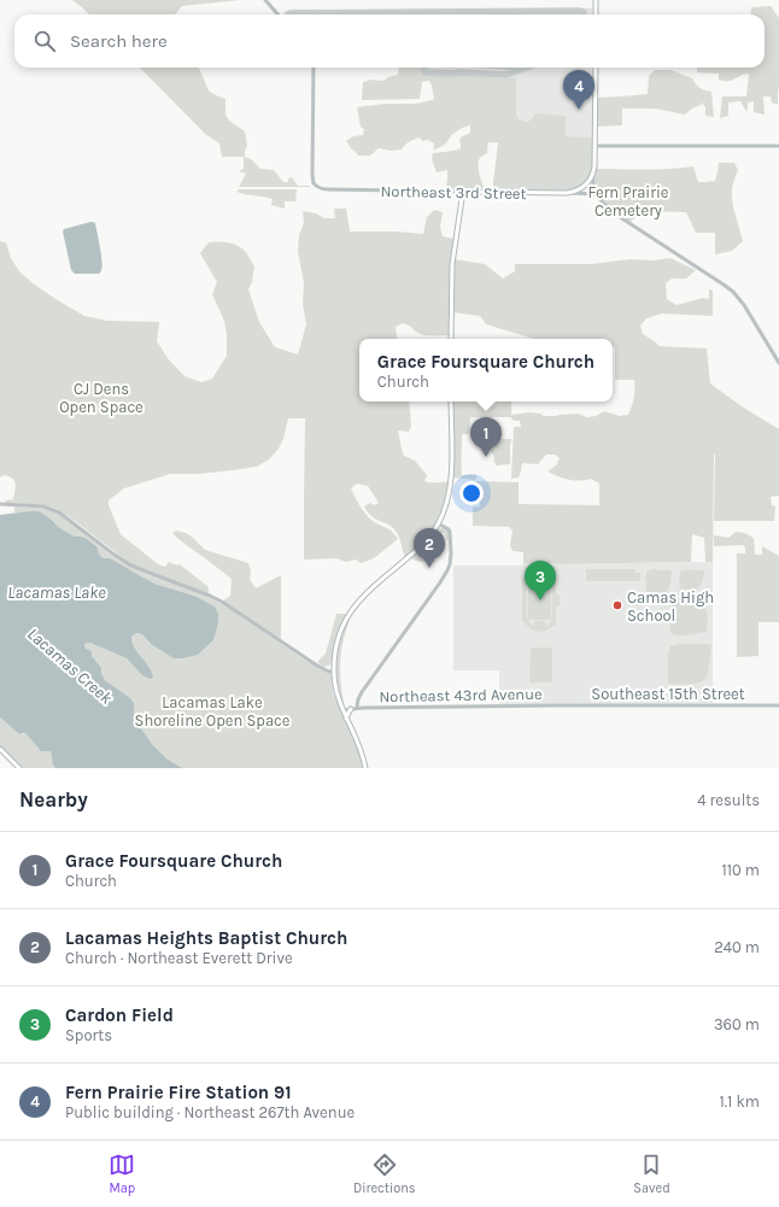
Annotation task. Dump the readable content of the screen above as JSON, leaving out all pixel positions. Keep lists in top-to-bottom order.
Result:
{
  "streets": {
    "main road": ["Northeast 3rd Street"],
    "street": ["Southeast 15th Street", "Northeast 43rd Avenue"]
  },
  "crossings": [
    ["Southeast 15th Street", "Northeast 43rd Avenue"]
  ],
  "water": ["Lacamas Lake", "Lacamas Creek"],
  "parks": ["Fern Prairie Cemetery", "CJ Dens Open Space", "Lacamas Lake Shoreline Open Space"],
  "places": ["Camas High School"],
  "page": {
    "search": "Search here",
    "pins": [
      "4",
      "1",
      "2",
      "3"
    ],
    "popup": ["Grace Foursquare Church", "Church"],
    "heading": ["Nearby", "4 results"],
    "list": [
      {
        "mark": "1",
        "name": "Grace Foursquare Church",
        "note": "Church",
        "value": "110 m"
      },
      {
        "mark": "2",
        "name": "Lacamas Heights Baptist Church",
        "note": "Church · Northeast Everett Drive",
        "value": "240 m"
      },
      {
        "mark": "3",
        "name": "Cardon Field",
        "note": "Sports",
        "value": "360 m"
      },
      {
        "mark": "4",
        "name": "Fern Prairie Fire Station 91",
        "note": "Public building · Northeast 267th Avenue",
        "value": "1.1 km"
      }
    ],
    "nav": ["Map", "Directions", "Saved"]
  }
}
